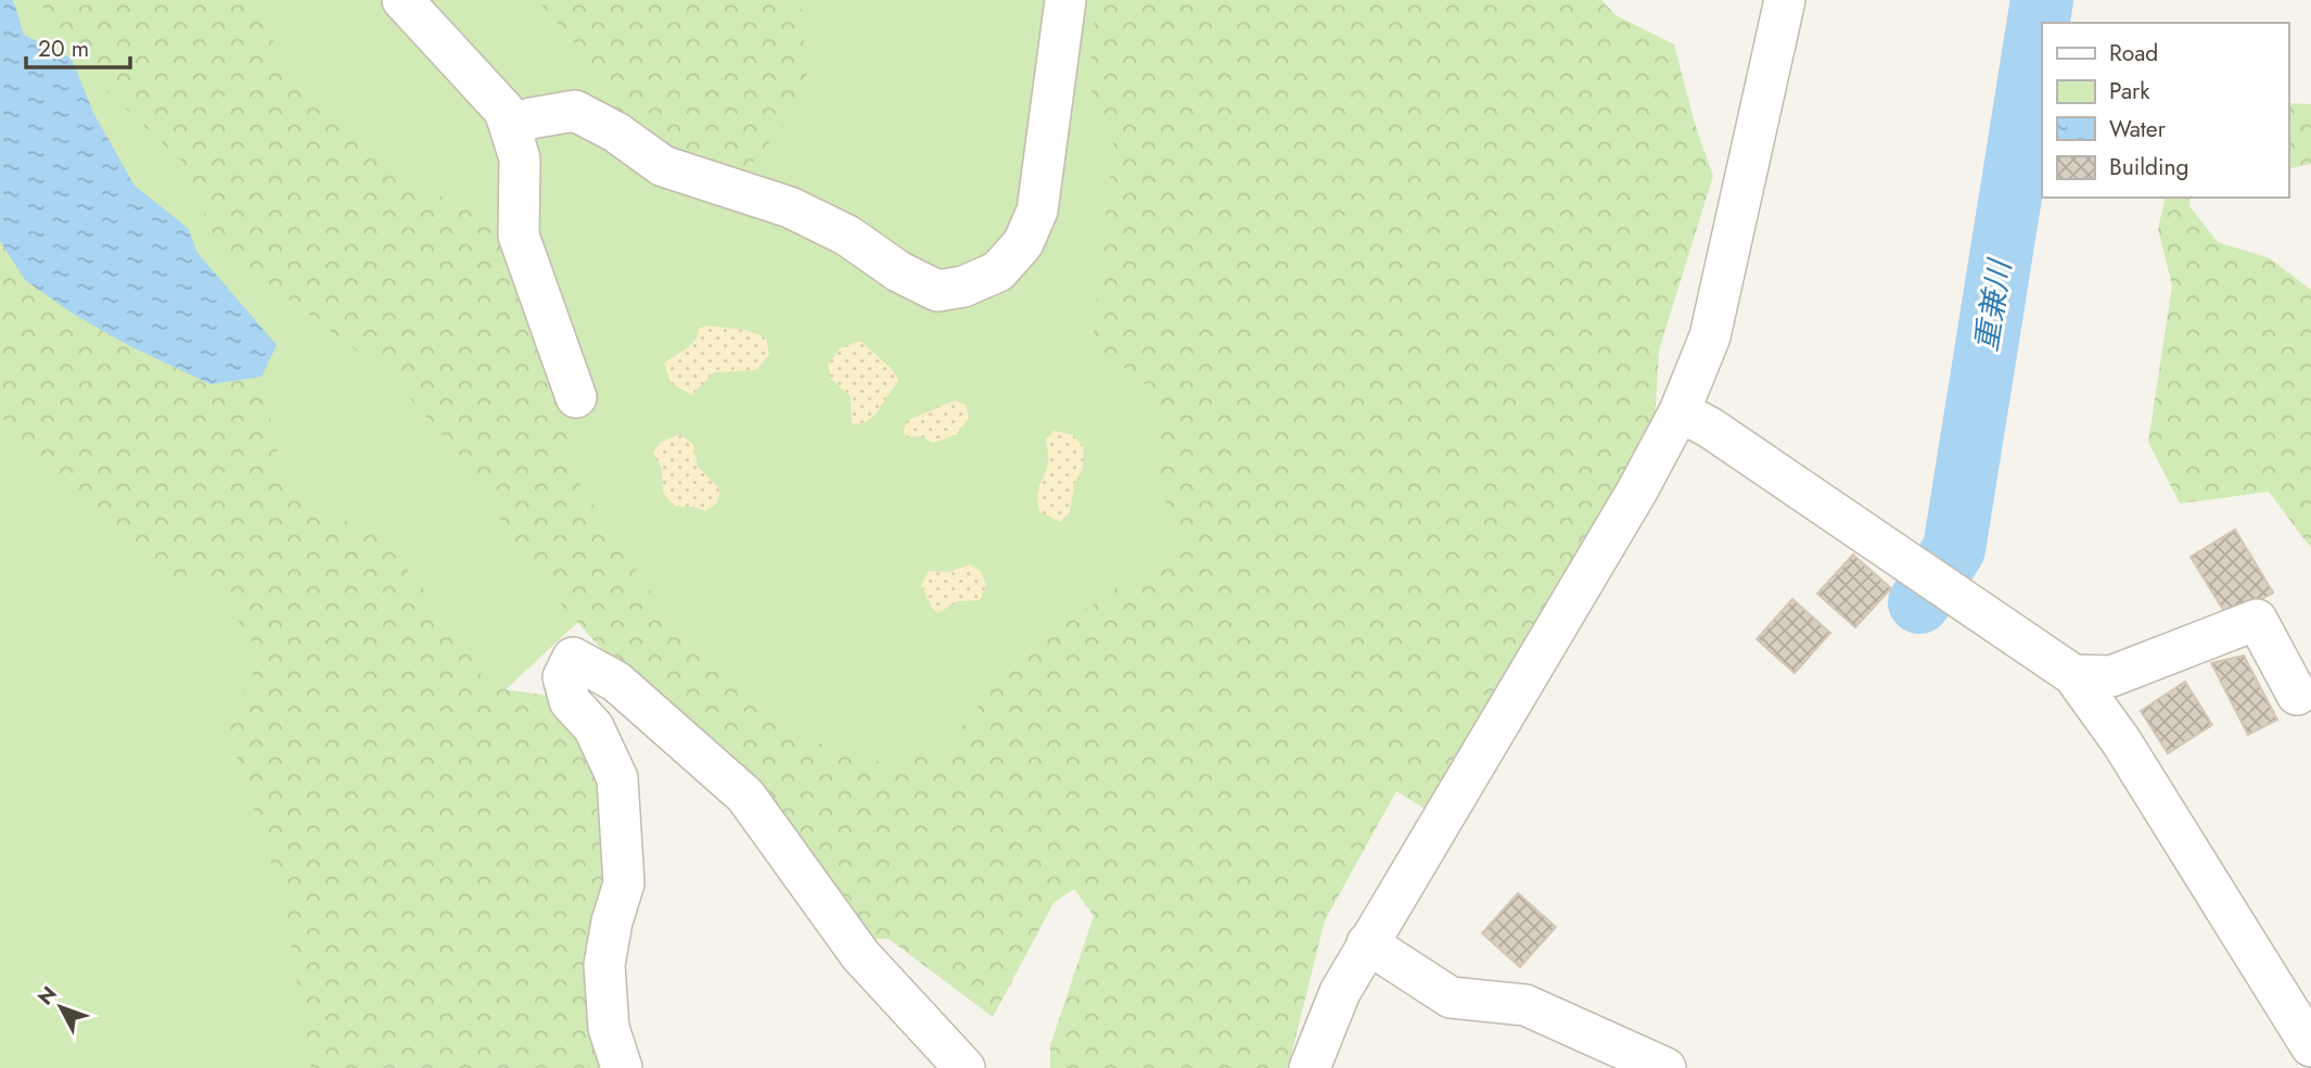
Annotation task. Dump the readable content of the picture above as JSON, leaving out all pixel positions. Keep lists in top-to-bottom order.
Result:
{
  "water": ["重兼川"],
  "legend": [
    "Road",
    "Park",
    "Water",
    "Building"
  ],
  "scale_bar": "20 m",
  "north": "top left"
}
